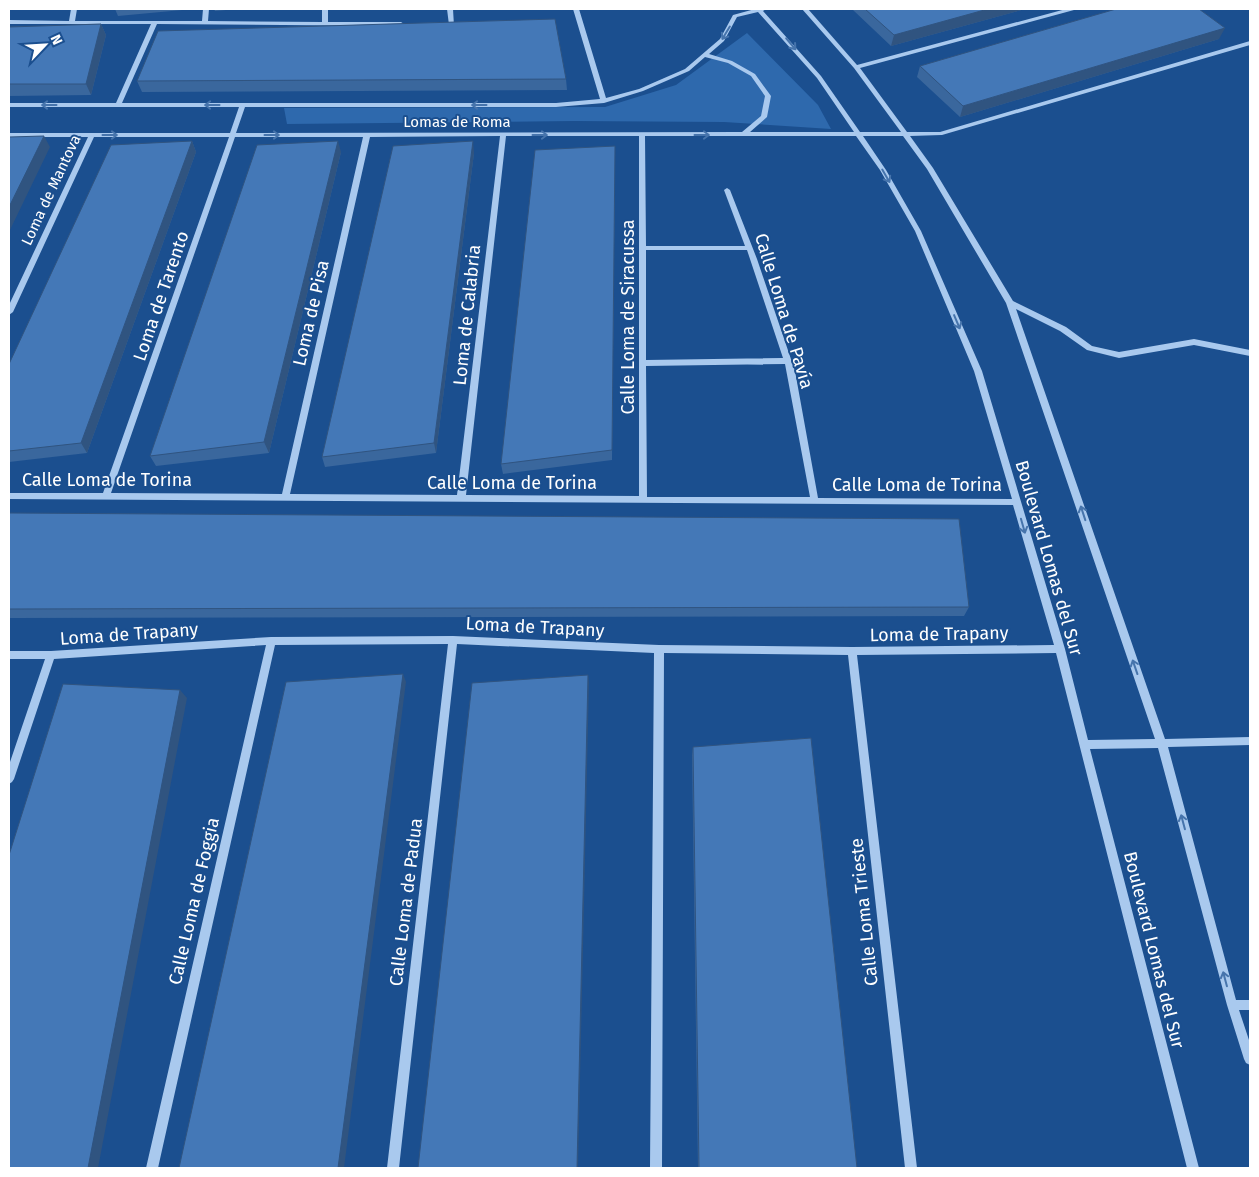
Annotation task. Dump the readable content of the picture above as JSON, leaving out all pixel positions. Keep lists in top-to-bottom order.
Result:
{
  "streets": {
    "street": [
      "Lomas de Roma",
      "Loma de Mantova",
      "Loma de Tarento",
      "Calle Loma de Pavía",
      "Loma de Pisa",
      "Loma de Calabria",
      "Calle Loma de Siracussa",
      "Calle Loma de Torina",
      "Boulevard Lomas del Sur",
      "Loma de Trapany",
      "Calle Loma de Foggia",
      "Calle Loma de Padua",
      "Calle Loma Trieste"
    ]
  },
  "crossings": [
    ["Lomas de Roma", "Loma de Mantova"],
    ["Lomas de Roma", "Loma de Tarento"],
    ["Lomas de Roma", "Loma de Pisa"],
    ["Lomas de Roma", "Loma de Calabria"],
    ["Lomas de Roma", "Calle Loma de Siracussa"],
    ["Lomas de Roma", "Boulevard Lomas del Sur"],
    ["Loma de Tarento", "Calle Loma de Torina"],
    ["Calle Loma de Pavía", "Calle Loma de Torina"],
    ["Loma de Pisa", "Calle Loma de Torina"],
    ["Loma de Calabria", "Calle Loma de Torina"],
    ["Calle Loma de Siracussa", "Calle Loma de Torina"],
    ["Calle Loma de Torina", "Boulevard Lomas del Sur"],
    ["Boulevard Lomas del Sur", "Loma de Trapany"],
    ["Loma de Trapany", "Calle Loma de Foggia"],
    ["Loma de Trapany", "Calle Loma de Padua"],
    ["Loma de Trapany", "Calle Loma Trieste"]
  ],
  "north": "top right"
}
